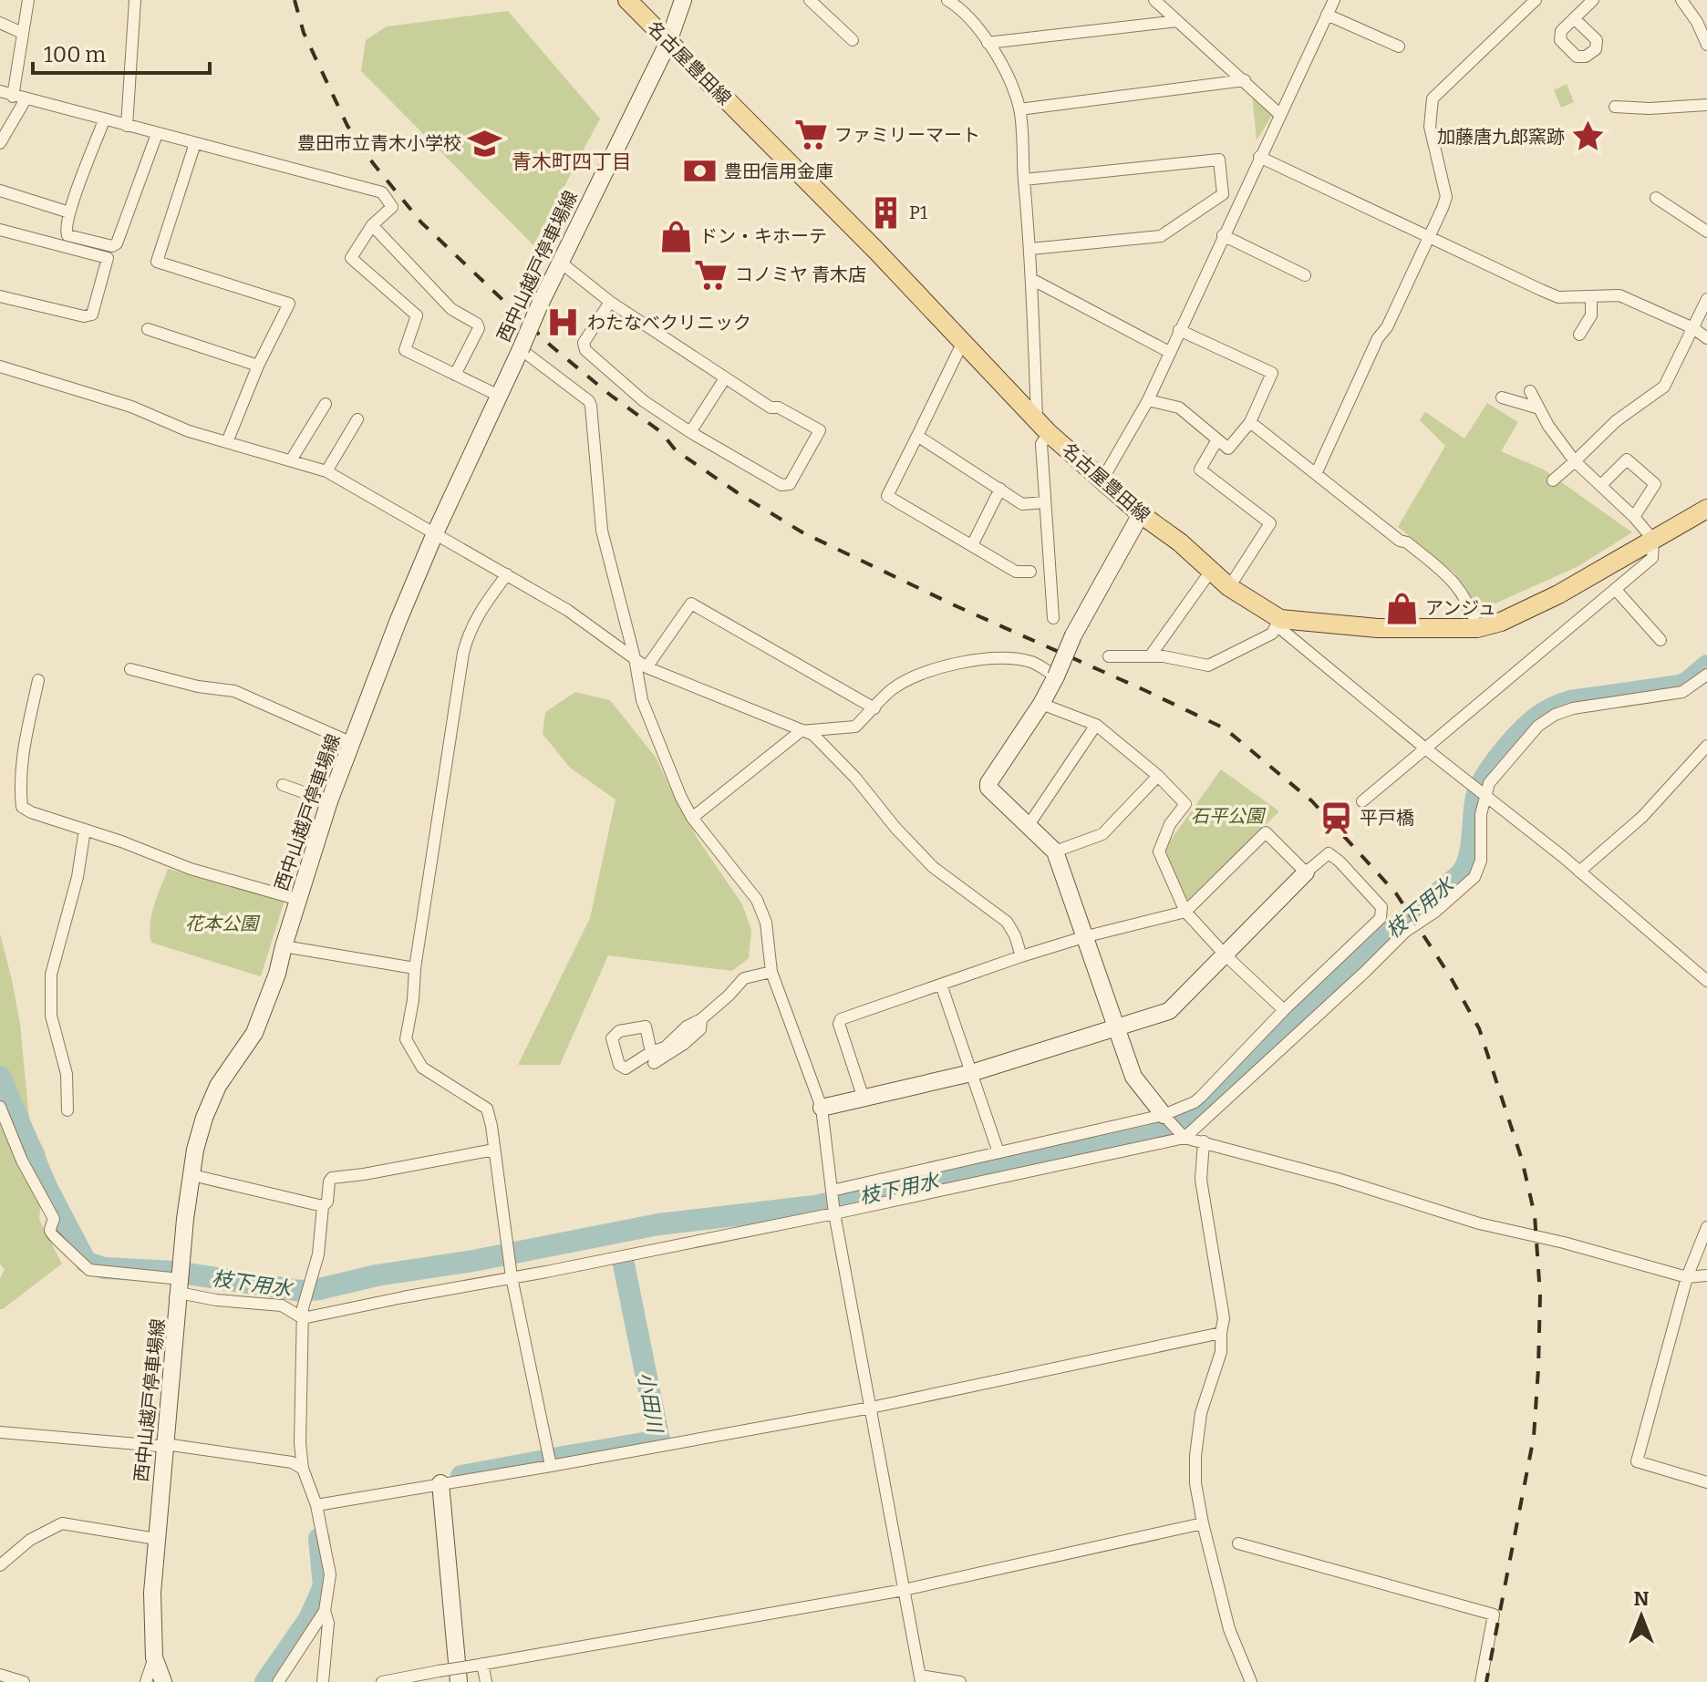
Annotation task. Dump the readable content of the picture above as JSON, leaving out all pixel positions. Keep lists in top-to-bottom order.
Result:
{
  "streets": {
    "main road": ["名古屋豊田線", "西中山越戸停車場線"]
  },
  "crossings": [
    ["名古屋豊田線", "西中山越戸停車場線"]
  ],
  "districts": ["青木町四丁目"],
  "water": ["枝下用水", "小田川"],
  "parks": ["石平公園", "花本公園"],
  "places": {
    "supermarket": ["ファミリーマート", "コノミヤ 青木店"],
    "place": ["加藤唐九郎窯跡"],
    "school or university": ["豊田市立青木小学校"],
    "bank": ["豊田信用金庫"],
    "building": ["P1"],
    "shop": ["ドン・キホーテ", "アンジュ"],
    "hospital": ["わたなべクリニック"],
    "station": ["平戸橋"]
  },
  "scale_bar": "100 m",
  "north": "top"
}
